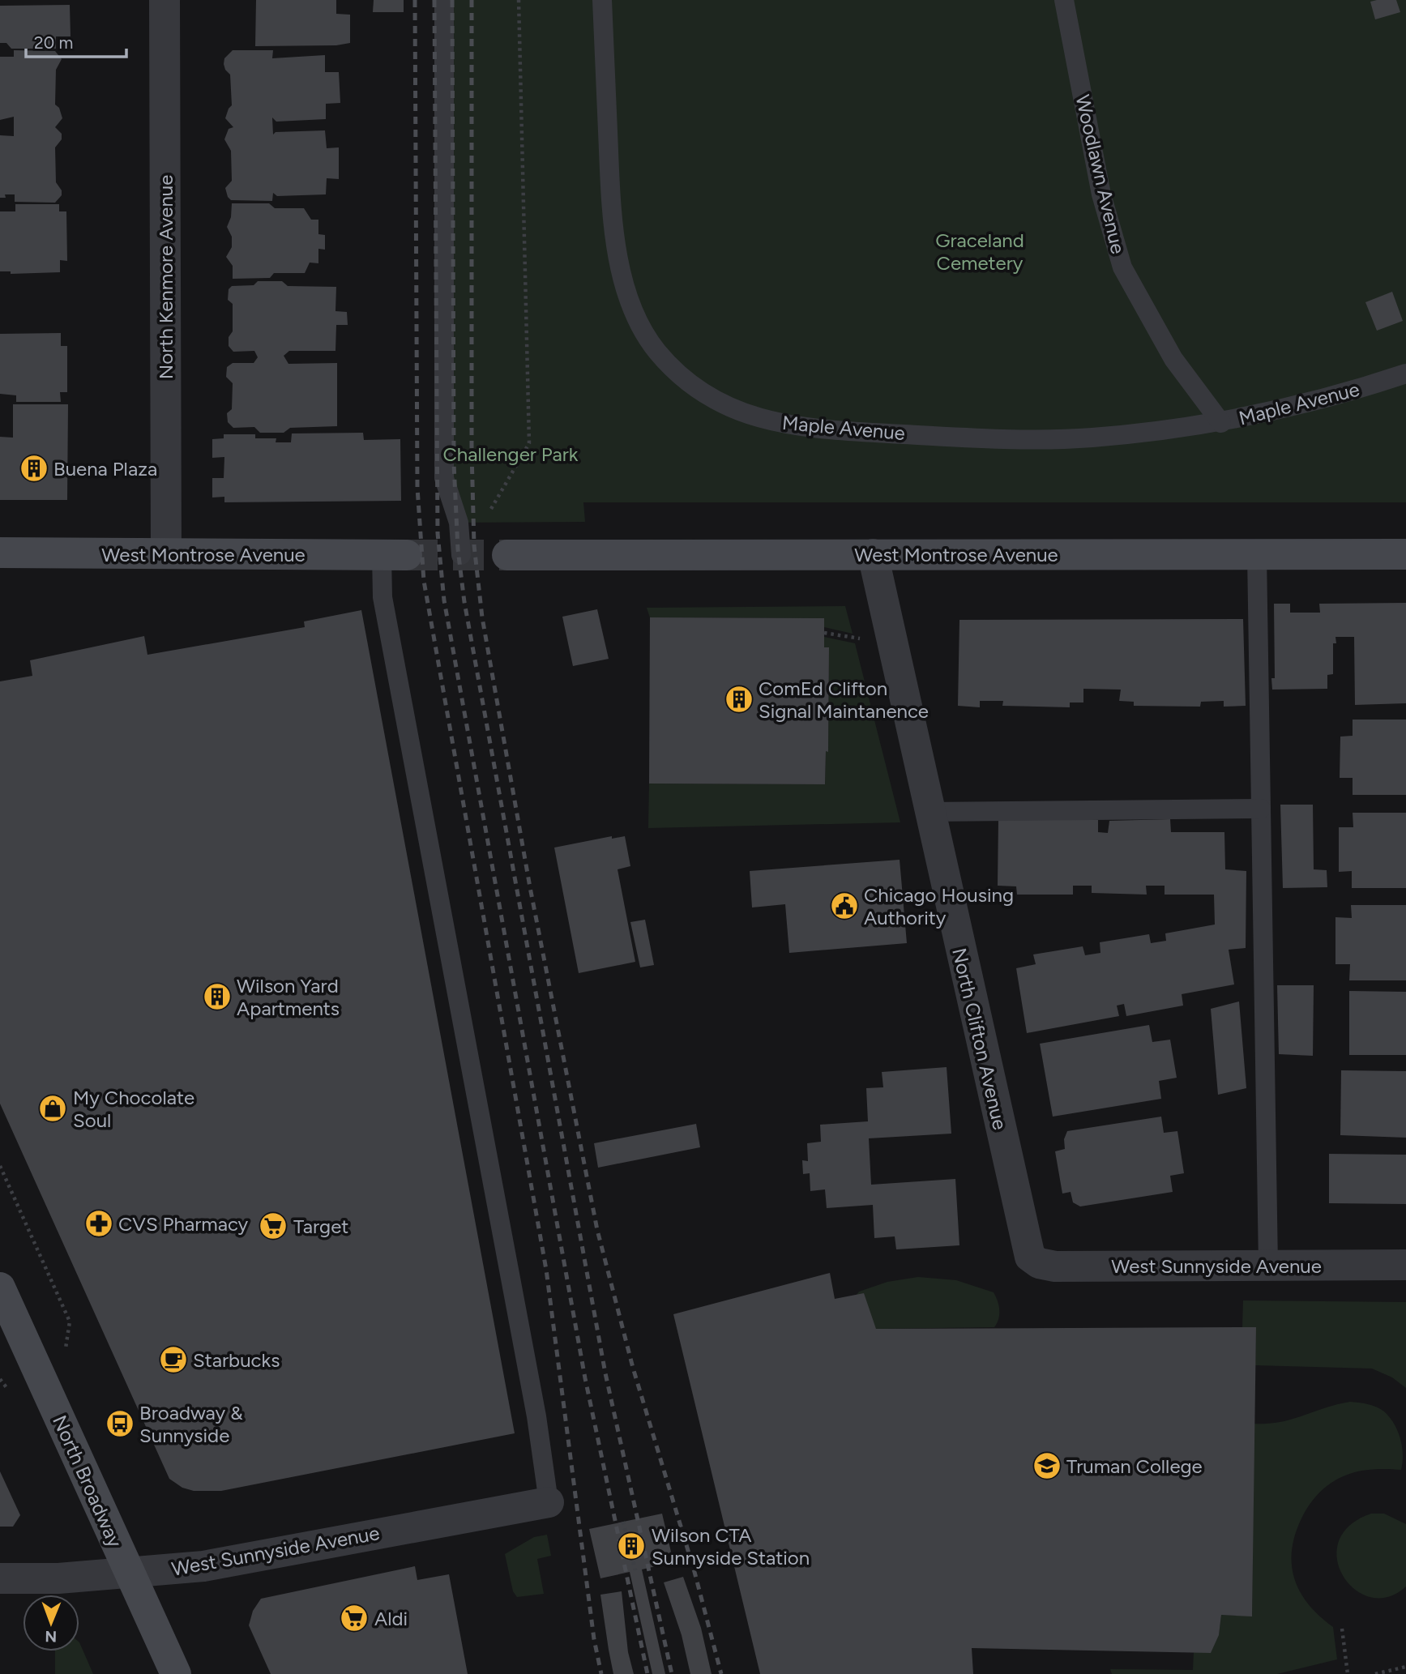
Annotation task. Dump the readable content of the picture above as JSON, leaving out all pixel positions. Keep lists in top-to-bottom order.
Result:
{
  "streets": {
    "main road": ["West Montrose Avenue", "North Broadway"],
    "street": ["North Kenmore Avenue", "North Clifton Avenue", "West Sunnyside Avenue"],
    "lane": ["Woodlawn Avenue", "Maple Avenue"]
  },
  "crossings": [
    ["Woodlawn Avenue", "Maple Avenue"],
    ["North Kenmore Avenue", "West Montrose Avenue"],
    ["West Montrose Avenue", "North Clifton Avenue"],
    ["North Clifton Avenue", "West Sunnyside Avenue"],
    ["West Sunnyside Avenue", "North Broadway"]
  ],
  "parks": ["Graceland Cemetery", "Challenger Park"],
  "places": {
    "building": [
      "Buena Plaza",
      "ComEd Clifton Signal Maintanence",
      "Wilson Yard Apartments",
      "Wilson CTA Sunnyside Station"
    ],
    "public building": ["Chicago Housing Authority"],
    "shop": ["My Chocolate Soul"],
    "pharmacy": ["CVS Pharmacy"],
    "supermarket": ["Target", "Aldi"],
    "cafe": ["Starbucks"],
    "bus stop": ["Broadway & Sunnyside"],
    "school or university": ["Truman College"]
  },
  "scale_bar": "20 m",
  "north": "bottom"
}
